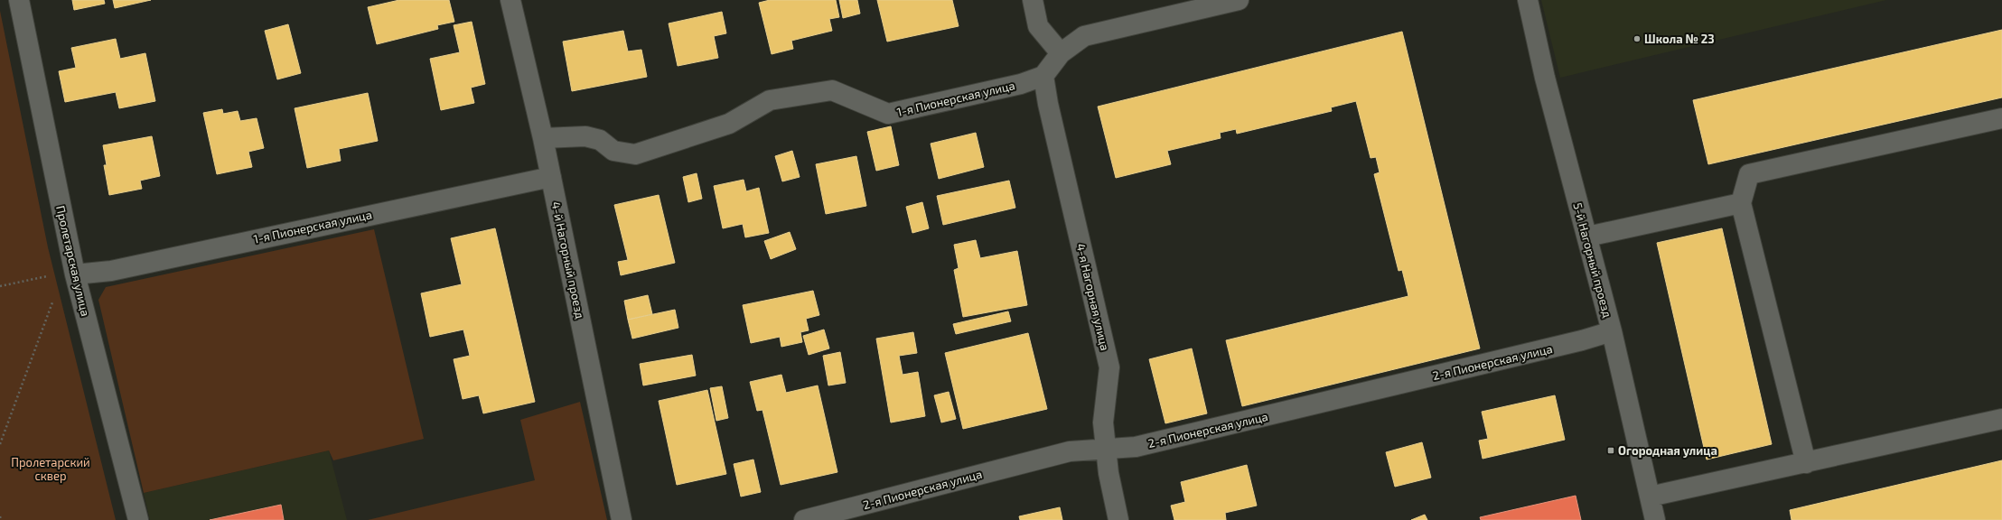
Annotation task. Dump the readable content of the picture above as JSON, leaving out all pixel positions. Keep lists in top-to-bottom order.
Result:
{
  "streets": {
    "street": [
      "1-я Пионерская улица",
      "4-й Нагорный проезд",
      "5-й Нагорный проезд",
      "Пролетарская улица",
      "4-я Нагорная улица",
      "2-я Пионерская улица"
    ]
  },
  "crossings": [
    ["1-я Пионерская улица", "4-й Нагорный проезд"],
    ["1-я Пионерская улица", "Пролетарская улица"],
    ["1-я Пионерская улица", "4-я Нагорная улица"],
    ["5-й Нагорный проезд", "2-я Пионерская улица"],
    ["4-я Нагорная улица", "2-я Пионерская улица"]
  ],
  "parks": ["Пролетарский сквер"],
  "places": {
    "other": ["Школа № 23"],
    "transit": ["Огородная улица"]
  }
}
